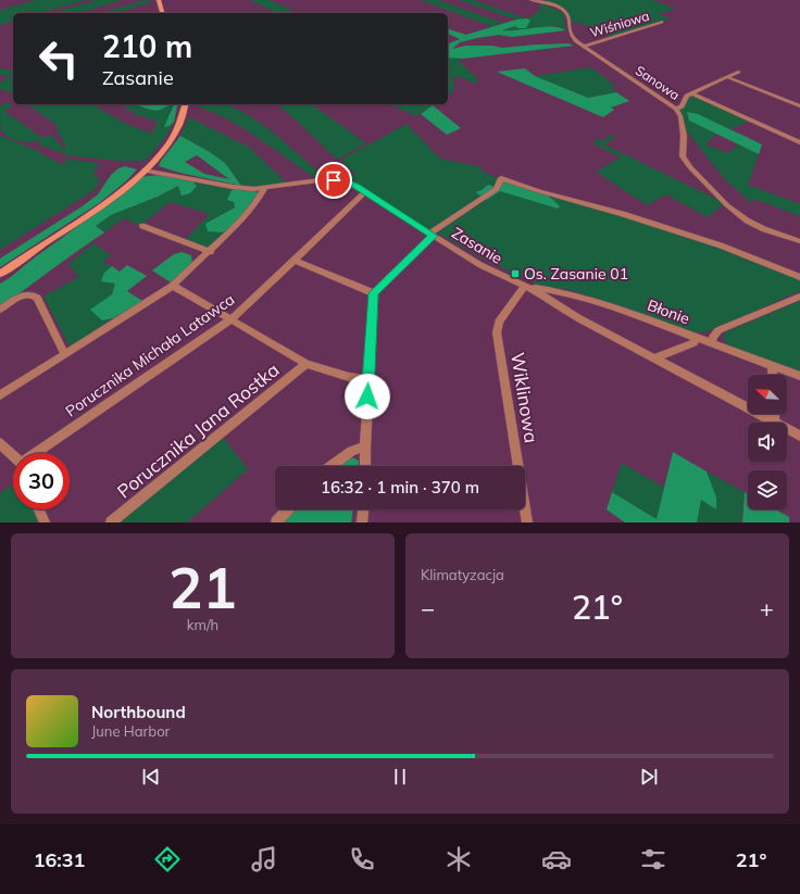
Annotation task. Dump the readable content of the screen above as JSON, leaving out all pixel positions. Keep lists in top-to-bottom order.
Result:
{
  "streets": {
    "street": [
      "Wiśniowa",
      "Sanowa",
      "Zasanie",
      "Błonie",
      "Porucznika Michała Latawca",
      "Wiklinowa",
      "Porucznika Jana Rostka"
    ]
  },
  "crossings": [
    ["Wiśniowa", "Sanowa"],
    ["Zasanie", "Błonie"],
    ["Zasanie", "Porucznika Michała Latawca"],
    ["Zasanie", "Wiklinowa"],
    ["Błonie", "Wiklinowa"]
  ],
  "places": {
    "transit": ["Os. Zasanie 01"]
  },
  "north": "top left",
  "page": {
    "turn": ["210 m", "Zasanie"],
    "limit": "30",
    "trip": "16:32 · 1 min · 370 m",
    "tile": [
      ["21", "km/h"],
      "Klimatyzacja"
    ],
    "heat": ["−", "21°", "+"],
    "song": ["Northbound", "June Harbor"],
    "tabs": ["16:31", "21°"]
  }
}
